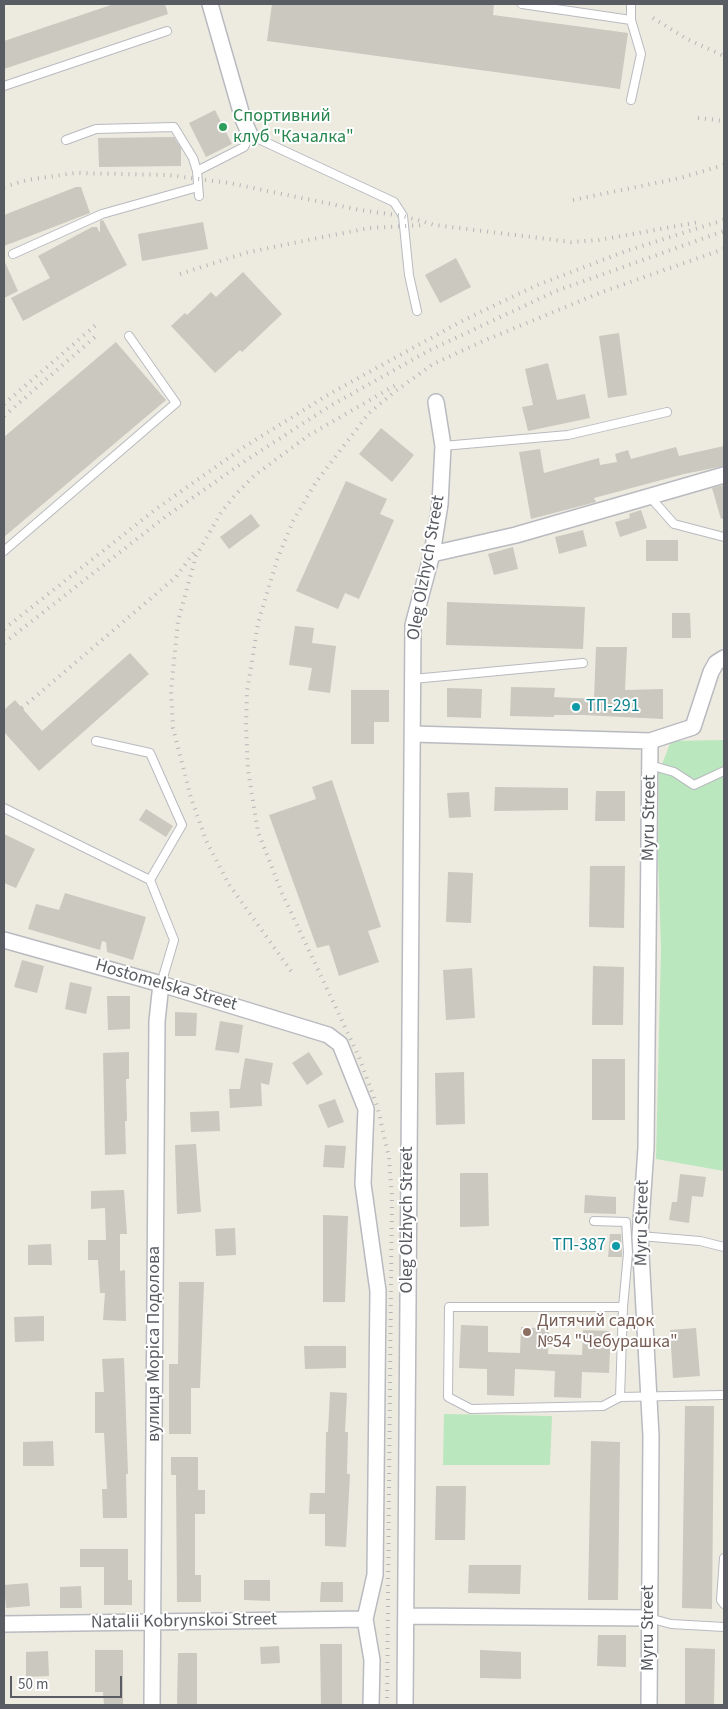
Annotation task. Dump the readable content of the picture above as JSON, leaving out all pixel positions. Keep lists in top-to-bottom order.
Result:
{
  "streets": {
    "street": [
      "Oleg Olzhych Street",
      "Myru Street",
      "Hostomelska Street",
      "вулиця Моріса Подолова",
      "Natalii Kobrynskoi Street"
    ]
  },
  "crossings": [
    ["Oleg Olzhych Street", "Hostomelska Street"],
    ["Oleg Olzhych Street", "Natalii Kobrynskoi Street"],
    ["Hostomelska Street", "вулиця Моріса Подолова"],
    ["вулиця Моріса Подолова", "Natalii Kobrynskoi Street"]
  ],
  "places": [
    "Спортивний клуб \"Качалка\"",
    "ТП-291",
    "ТП-387",
    "Дитячий садок №54 \"Чебурашка\""
  ],
  "scale_bar": "50 m"
}
